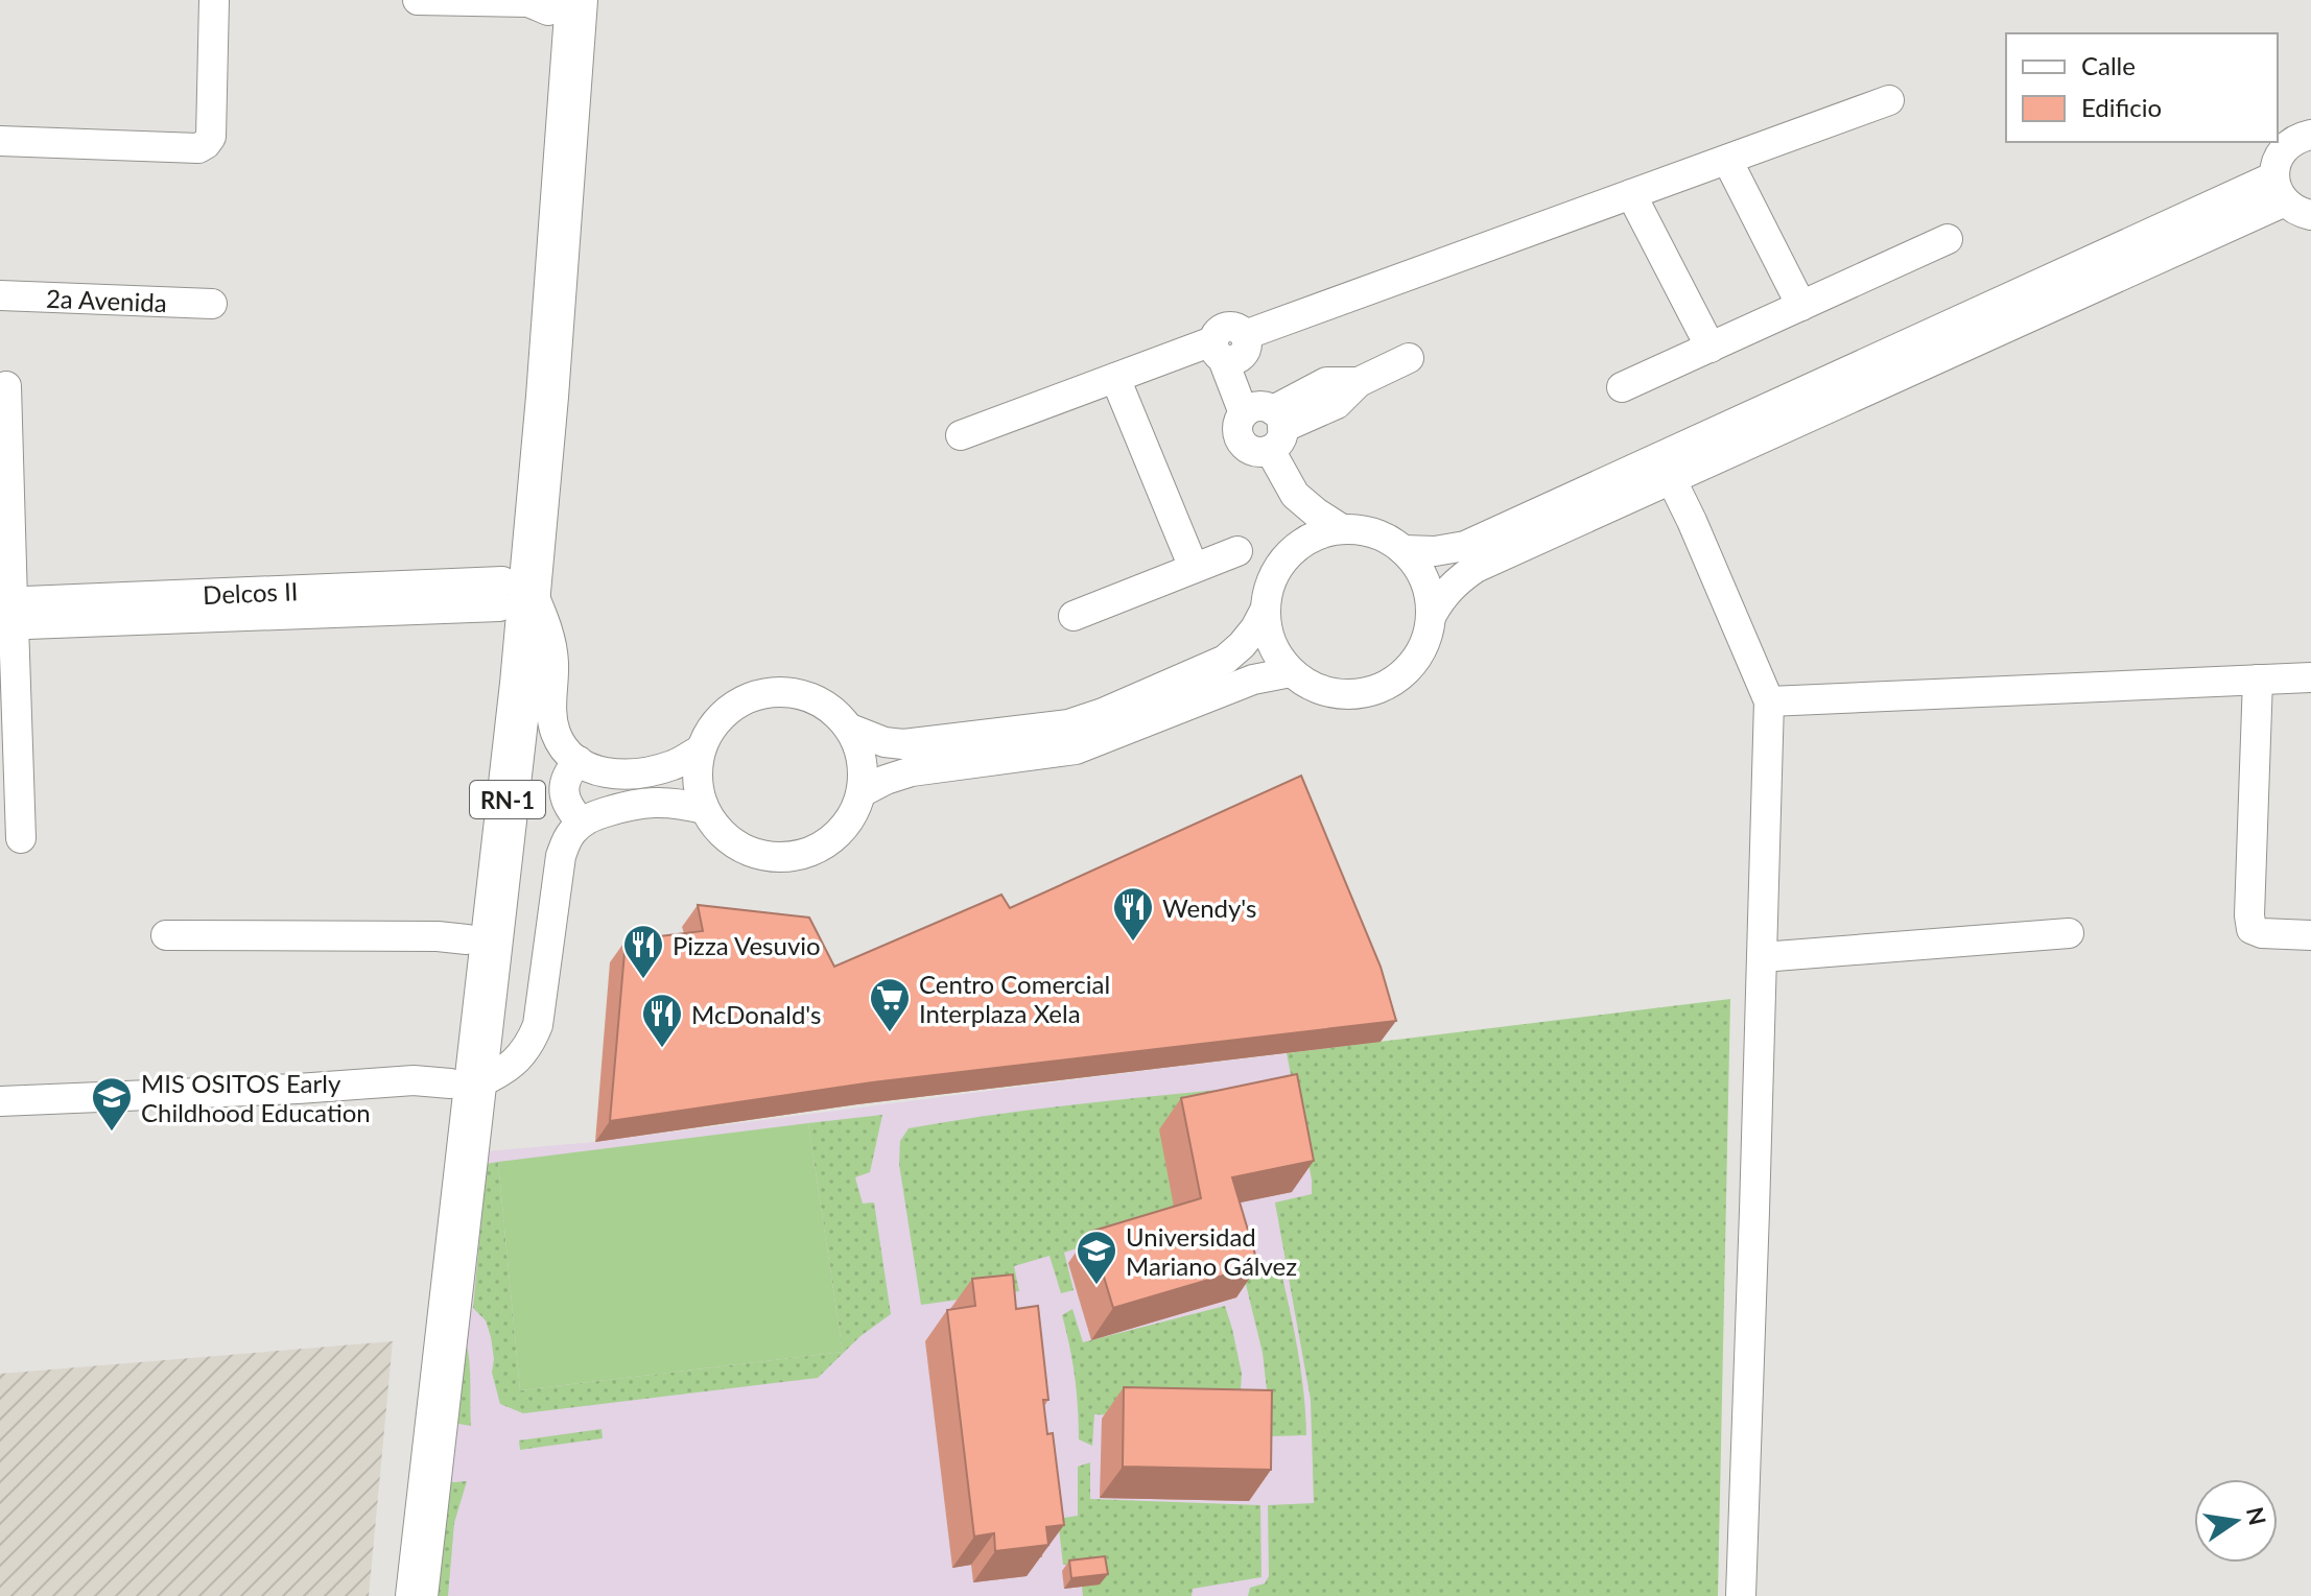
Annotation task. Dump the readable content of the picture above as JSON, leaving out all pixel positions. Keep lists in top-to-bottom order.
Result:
{
  "streets": {
    "highway": ["RN-1"],
    "street": ["2a Avenida", "Delcos II"]
  },
  "crossings": [
    ["Delcos II", "RN-1"]
  ],
  "places": {
    "restaurant": ["Wendy's", "Pizza Vesuvio", "McDonald's"],
    "supermarket": ["Centro Comercial Interplaza Xela"],
    "school or university": ["MIS OSITOS Early Childhood Education", "Universidad Mariano Gálvez"]
  },
  "legend": ["Calle", "Edificio"],
  "north": "right"
}
